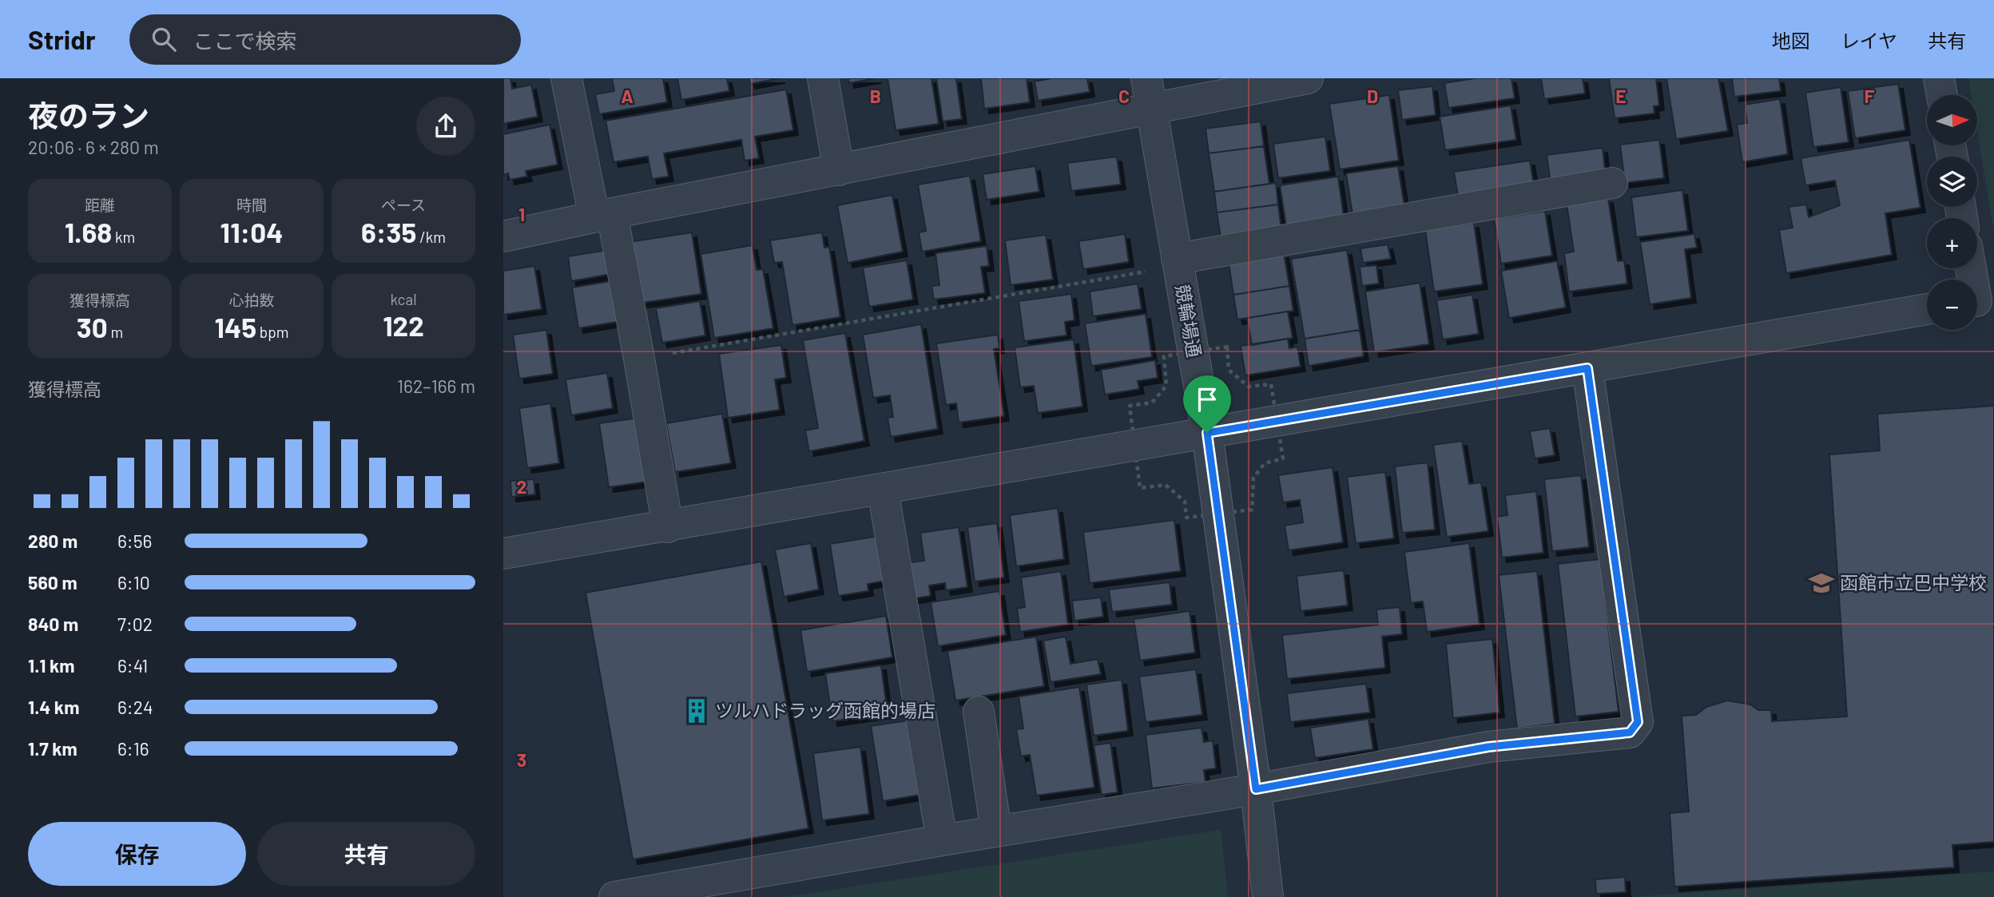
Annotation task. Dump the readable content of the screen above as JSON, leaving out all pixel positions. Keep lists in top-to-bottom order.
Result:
{
  "streets": {
    "street": ["競輪場通"]
  },
  "places": {
    "school or university": ["函館市立巴中学校"],
    "building": ["ツルハドラッグ函館的場店"]
  },
  "north": "right",
  "page": {
    "header": "Stridr",
    "search": "ここで検索",
    "nav": ["地図", "レイヤ", "共有"],
    "heading": ["夜のラン", "20:06 · 6 × 280 m"],
    "map_buttons": ["+", "−"],
    "stats": [
      ["距離", "1.68 km"],
      ["時間", "11:04"],
      ["ペース", "6:35 /km"],
      ["獲得標高", "30 m"],
      ["心拍数", "145 bpm"],
      ["kcal", "122"]
    ],
    "chart": ["獲得標高", "162–166 m"],
    "list": [
      {
        "name": "280 m",
        "note": "6:56"
      },
      {
        "name": "560 m",
        "note": "6:10"
      },
      {
        "name": "840 m",
        "note": "7:02"
      },
      {
        "name": "1.1 km",
        "note": "6:41"
      },
      {
        "name": "1.4 km",
        "note": "6:24"
      },
      {
        "name": "1.7 km",
        "note": "6:16"
      }
    ],
    "buttons": ["保存", "共有"]
  },
  "grid": {
    "columns": [
      "A",
      "B",
      "C",
      "D",
      "E",
      "F"
    ],
    "rows": ["1", "2", "3"]
  }
}
